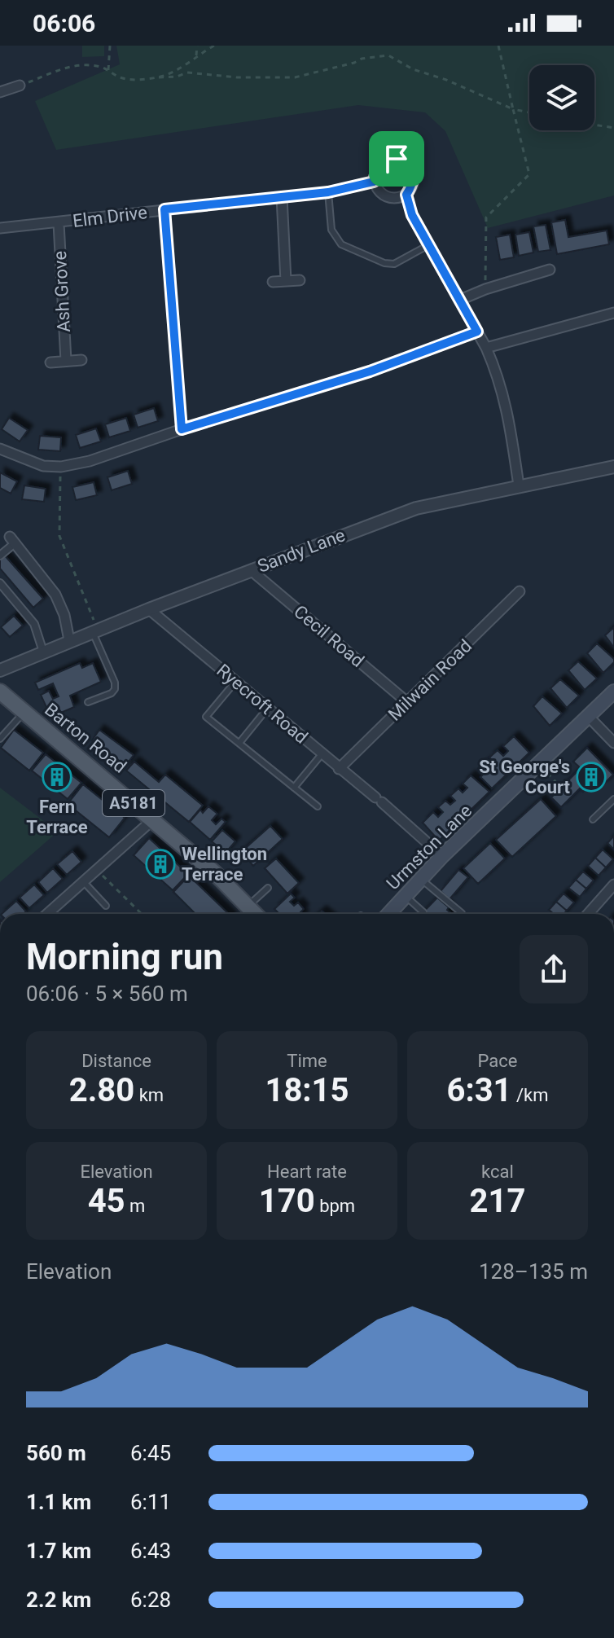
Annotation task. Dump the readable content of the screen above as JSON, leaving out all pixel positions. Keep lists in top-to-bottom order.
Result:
{
  "streets": {
    "main road": ["Barton Road", "A5181", "Urmston Lane"],
    "street": [
      "Elm Drive",
      "Ash Grove",
      "Sandy Lane",
      "Cecil Road",
      "Milwain Road",
      "Ryecroft Road"
    ]
  },
  "crossings": [
    ["Elm Drive", "Ash Grove"],
    ["Sandy Lane", "Cecil Road"],
    ["Sandy Lane", "Ryecroft Road"],
    ["Cecil Road", "Milwain Road"],
    ["Milwain Road", "Ryecroft Road"],
    ["Ryecroft Road", "Urmston Lane"]
  ],
  "places": {
    "building": ["Fern Terrace", "St George's Court", "Wellington Terrace"]
  },
  "page": {
    "status": "06:06",
    "heading": ["Morning run", "06:06 · 5 × 560 m"],
    "stats": [
      ["Distance", "2.80 km"],
      ["Time", "18:15"],
      ["Pace", "6:31 /km"],
      ["Elevation", "45 m"],
      ["Heart rate", "170 bpm"],
      ["kcal", "217"]
    ],
    "chart": ["Elevation", "128–135 m"],
    "list": [
      {
        "name": "560 m",
        "note": "6:45"
      },
      {
        "name": "1.1 km",
        "note": "6:11"
      },
      {
        "name": "1.7 km",
        "note": "6:43"
      },
      {
        "name": "2.2 km",
        "note": "6:28"
      }
    ]
  }
}
